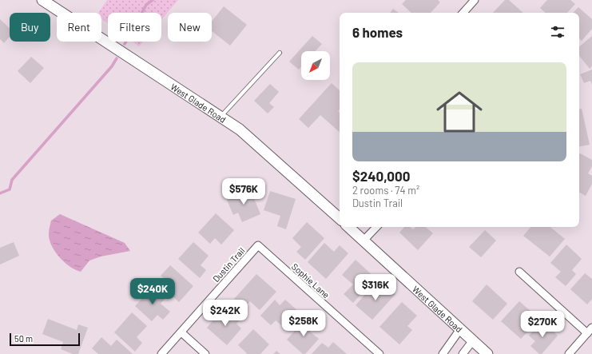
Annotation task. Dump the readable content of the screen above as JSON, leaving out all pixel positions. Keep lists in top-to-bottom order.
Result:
{
  "streets": {
    "main road": ["West Glade Road"],
    "street": ["Dustin Trail", "Sophie Lane"]
  },
  "crossings": [
    ["Dustin Trail", "Sophie Lane"]
  ],
  "scale_bar": "50 m",
  "north": "bottom left",
  "page": {
    "chip": [
      "Buy",
      "Rent",
      "Filters",
      "New"
    ],
    "heading": "6 homes",
    "list": [
      {
        "name": "$240,000",
        "note": "2 rooms · 74 m² · Dustin Trail"
      }
    ],
    "price": [
      "$576K",
      "$316K",
      "$240K",
      "$242K",
      "$258K",
      "$270K"
    ],
    "scale": "50 m"
  }
}
